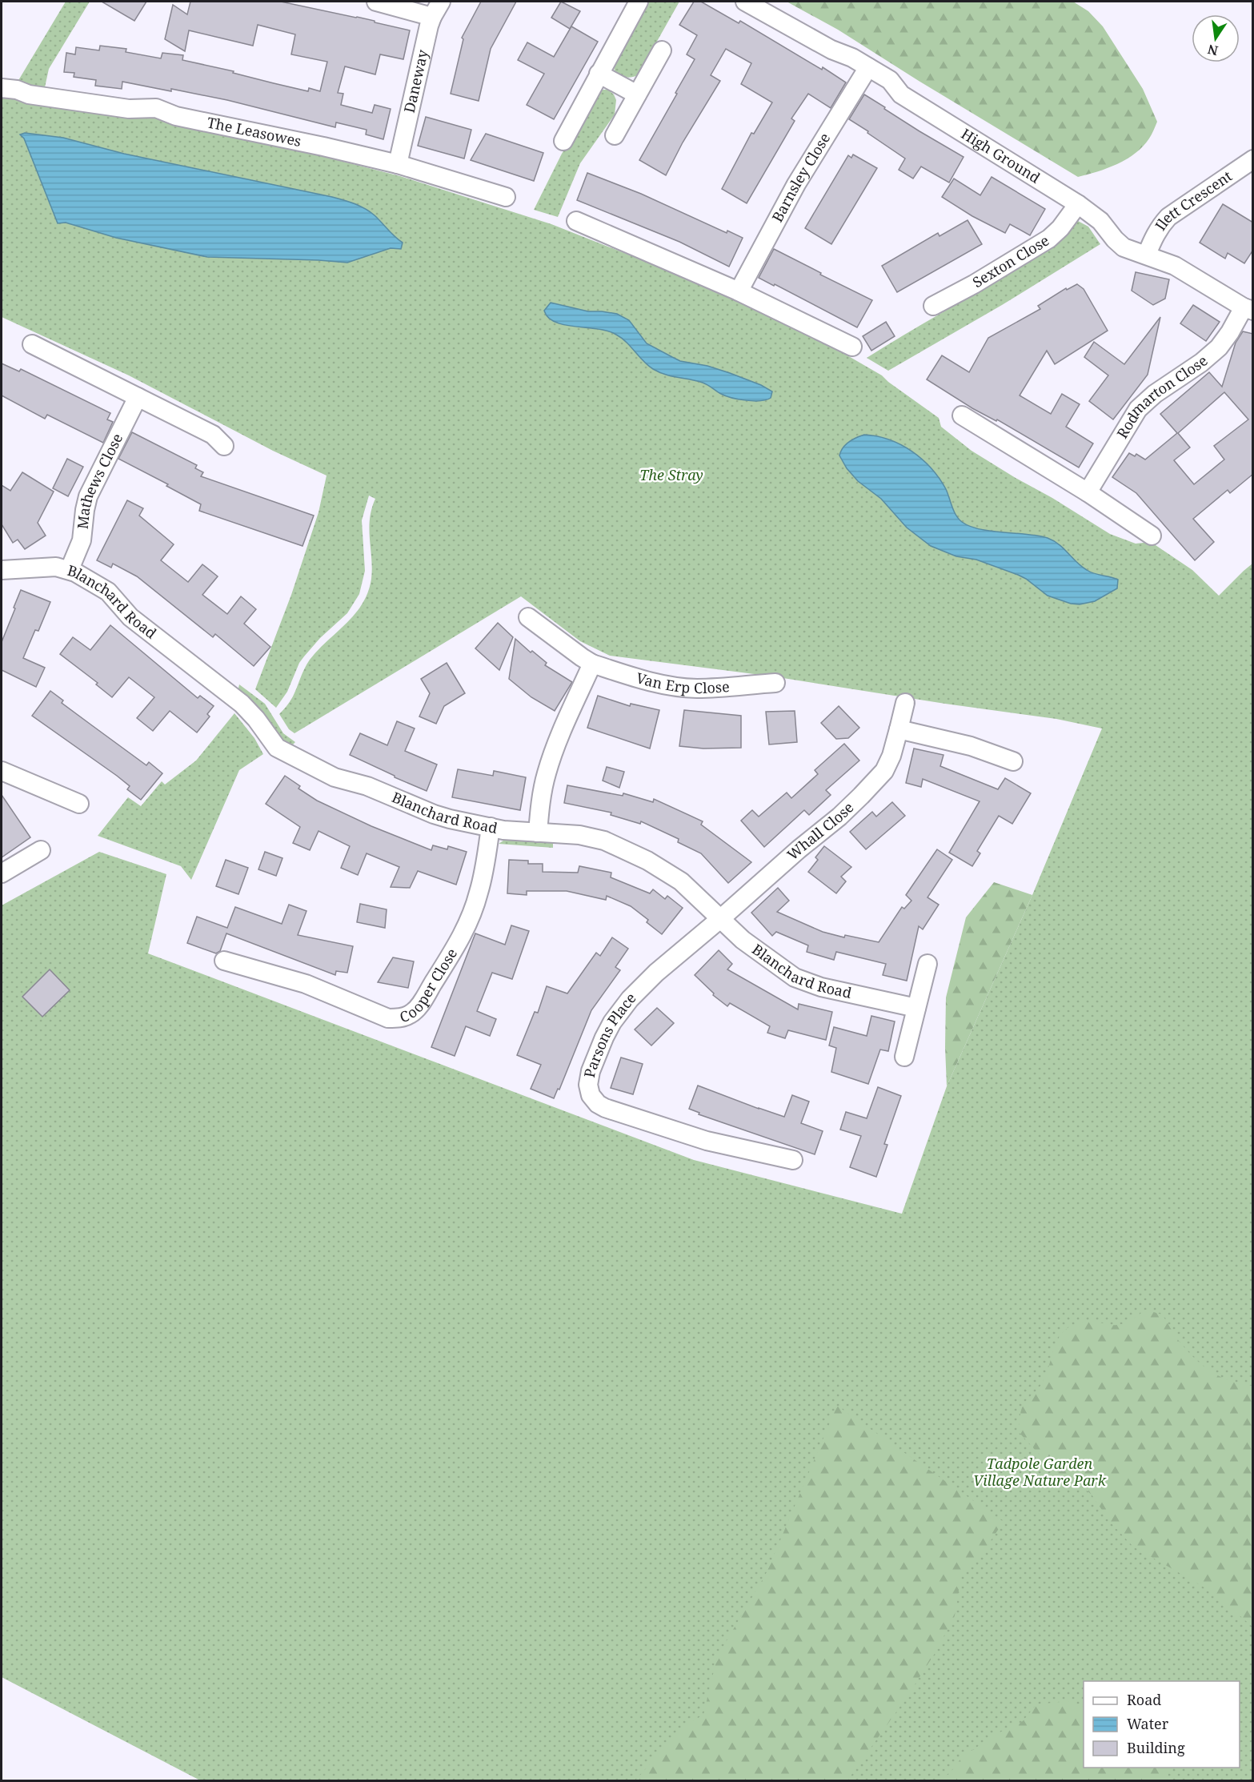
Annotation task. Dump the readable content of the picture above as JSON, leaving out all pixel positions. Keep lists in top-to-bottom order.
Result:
{
  "streets": {
    "street": [
      "Daneway",
      "The Leasowes",
      "High Ground",
      "Barnsley Close",
      "Ilett Crescent",
      "Sexton Close",
      "Rodmarton Close",
      "Mathews Close",
      "Blanchard Road",
      "Van Erp Close",
      "Whall Close",
      "Cooper Close",
      "Parsons Place"
    ]
  },
  "crossings": [
    ["Daneway", "The Leasowes"],
    ["High Ground", "Barnsley Close"],
    ["High Ground", "Ilett Crescent"],
    ["High Ground", "Sexton Close"],
    ["High Ground", "Rodmarton Close"],
    ["Mathews Close", "Blanchard Road"],
    ["Blanchard Road", "Whall Close"],
    ["Blanchard Road", "Cooper Close"],
    ["Blanchard Road", "Parsons Place"],
    ["Whall Close", "Parsons Place"]
  ],
  "parks": ["The Stray", "Tadpole Garden Village Nature Park"],
  "legend": ["Road", "Water", "Building"],
  "north": "bottom"
}
